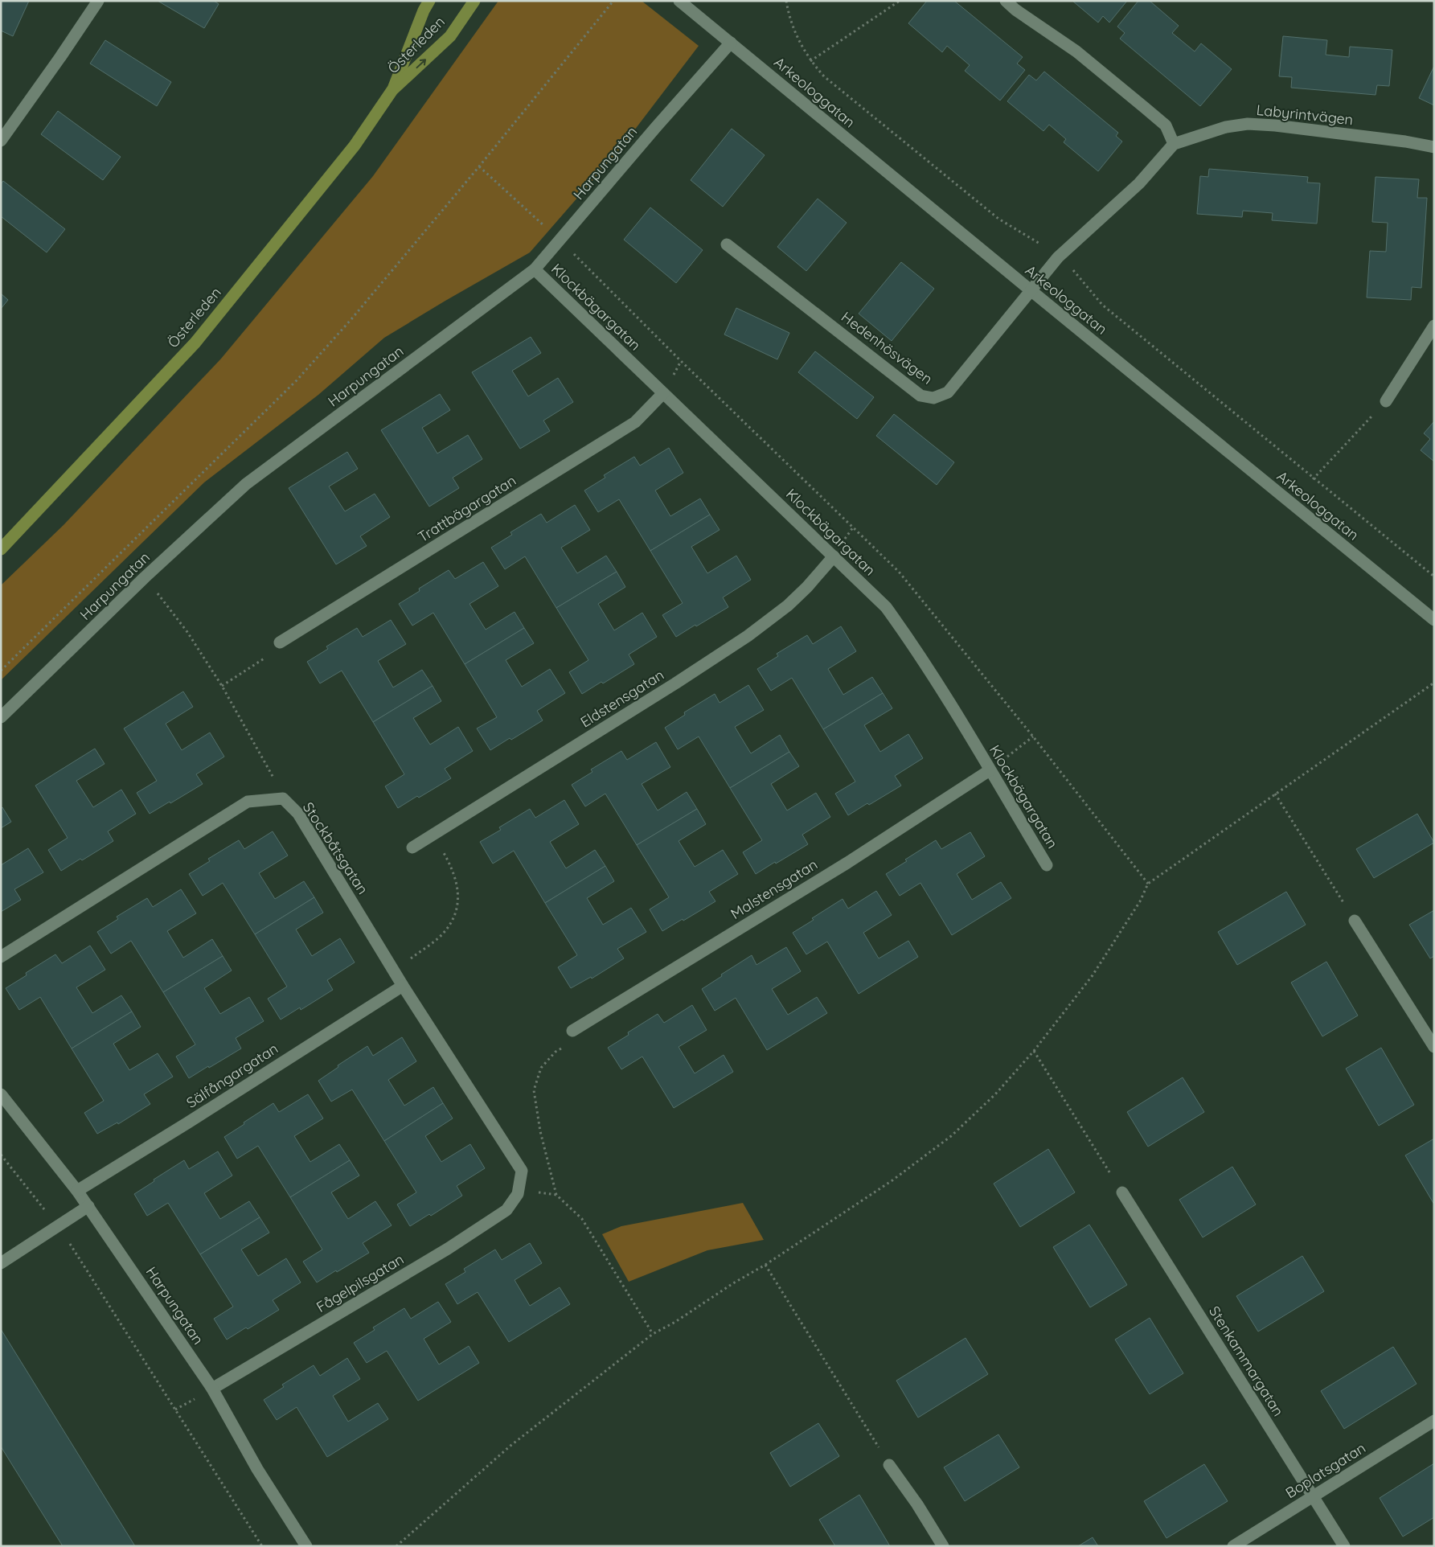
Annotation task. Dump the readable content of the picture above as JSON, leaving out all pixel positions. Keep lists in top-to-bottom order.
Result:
{
  "streets": {
    "main road": ["Österleden"],
    "street": [
      "Arkeologgatan",
      "Labyrintvägen",
      "Harpungatan",
      "Klockbägargatan",
      "Hedenhösvägen",
      "Trattbägargatan",
      "Eldstensgatan",
      "Stockbåtsgatan",
      "Malstensgatan",
      "Sälfångargatan",
      "Fågelpilsgatan",
      "Stenkammargatan",
      "Boplatsgatan"
    ]
  },
  "crossings": [
    ["Arkeologgatan", "Harpungatan"],
    ["Arkeologgatan", "Hedenhösvägen"],
    ["Harpungatan", "Klockbägargatan"],
    ["Harpungatan", "Sälfångargatan"],
    ["Harpungatan", "Fågelpilsgatan"],
    ["Klockbägargatan", "Trattbägargatan"],
    ["Klockbägargatan", "Eldstensgatan"],
    ["Klockbägargatan", "Malstensgatan"],
    ["Stockbåtsgatan", "Sälfångargatan"],
    ["Stockbåtsgatan", "Fågelpilsgatan"],
    ["Stenkammargatan", "Boplatsgatan"]
  ]
}
